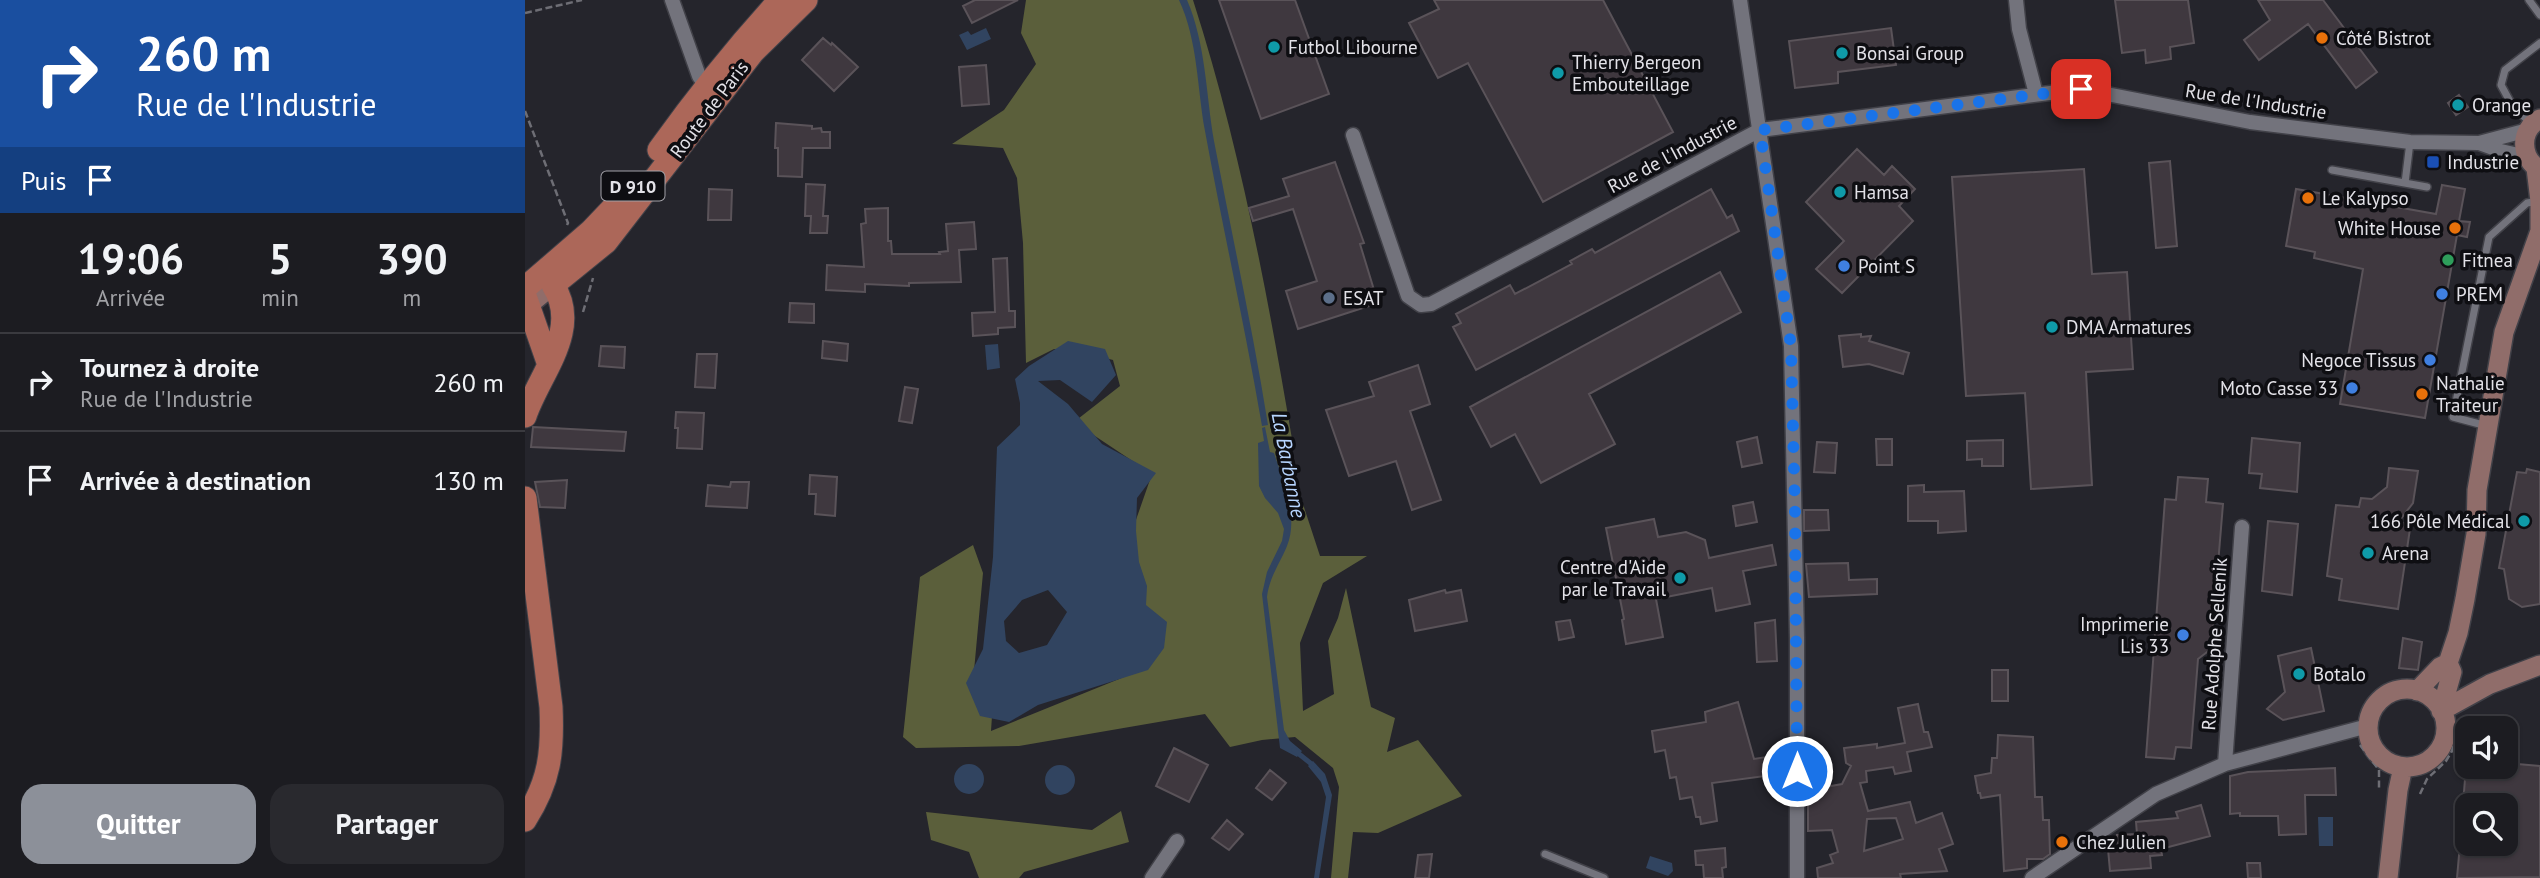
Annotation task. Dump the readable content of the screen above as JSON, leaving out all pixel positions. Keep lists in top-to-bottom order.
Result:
{
  "streets": {
    "main road": ["Route de Paris", "D 910"],
    "street": ["Rue de l'Industrie", "Rue Adolphe Sellenik"]
  },
  "water": ["La Barbanne"],
  "places": {
    "other": [
      "Côté Bistrot",
      "Futbol Libourne",
      "Bonsai Group",
      "Thierry Bergeon Embouteillage",
      "Orange",
      "Hamsa",
      "Le Kalypso",
      "White House",
      "Fitnea",
      "Point S",
      "PREM",
      "ESAT",
      "DMA Armatures",
      "Negoce Tissus",
      "Moto Casse 33",
      "Nathalie Traiteur",
      "166 Pôle Médical",
      "Arena",
      "Centre d'Aide par le Travail",
      "Imprimerie Lis 33",
      "Botalo",
      "Chez Julien"
    ],
    "transit": ["Industrie"]
  },
  "page": {
    "turn": ["260 m", "Rue de l'Industrie"],
    "then": "Puis",
    "eta": [
      "19:06",
      "Arrivée",
      "5",
      "min",
      "390",
      "m"
    ],
    "list": [
      {
        "name": "Tournez à droite",
        "note": "Rue de l'Industrie",
        "value": "260 m"
      },
      {
        "name": "Arrivée à destination",
        "value": "130 m"
      }
    ],
    "buttons": ["Quitter", "Partager"]
  }
}
